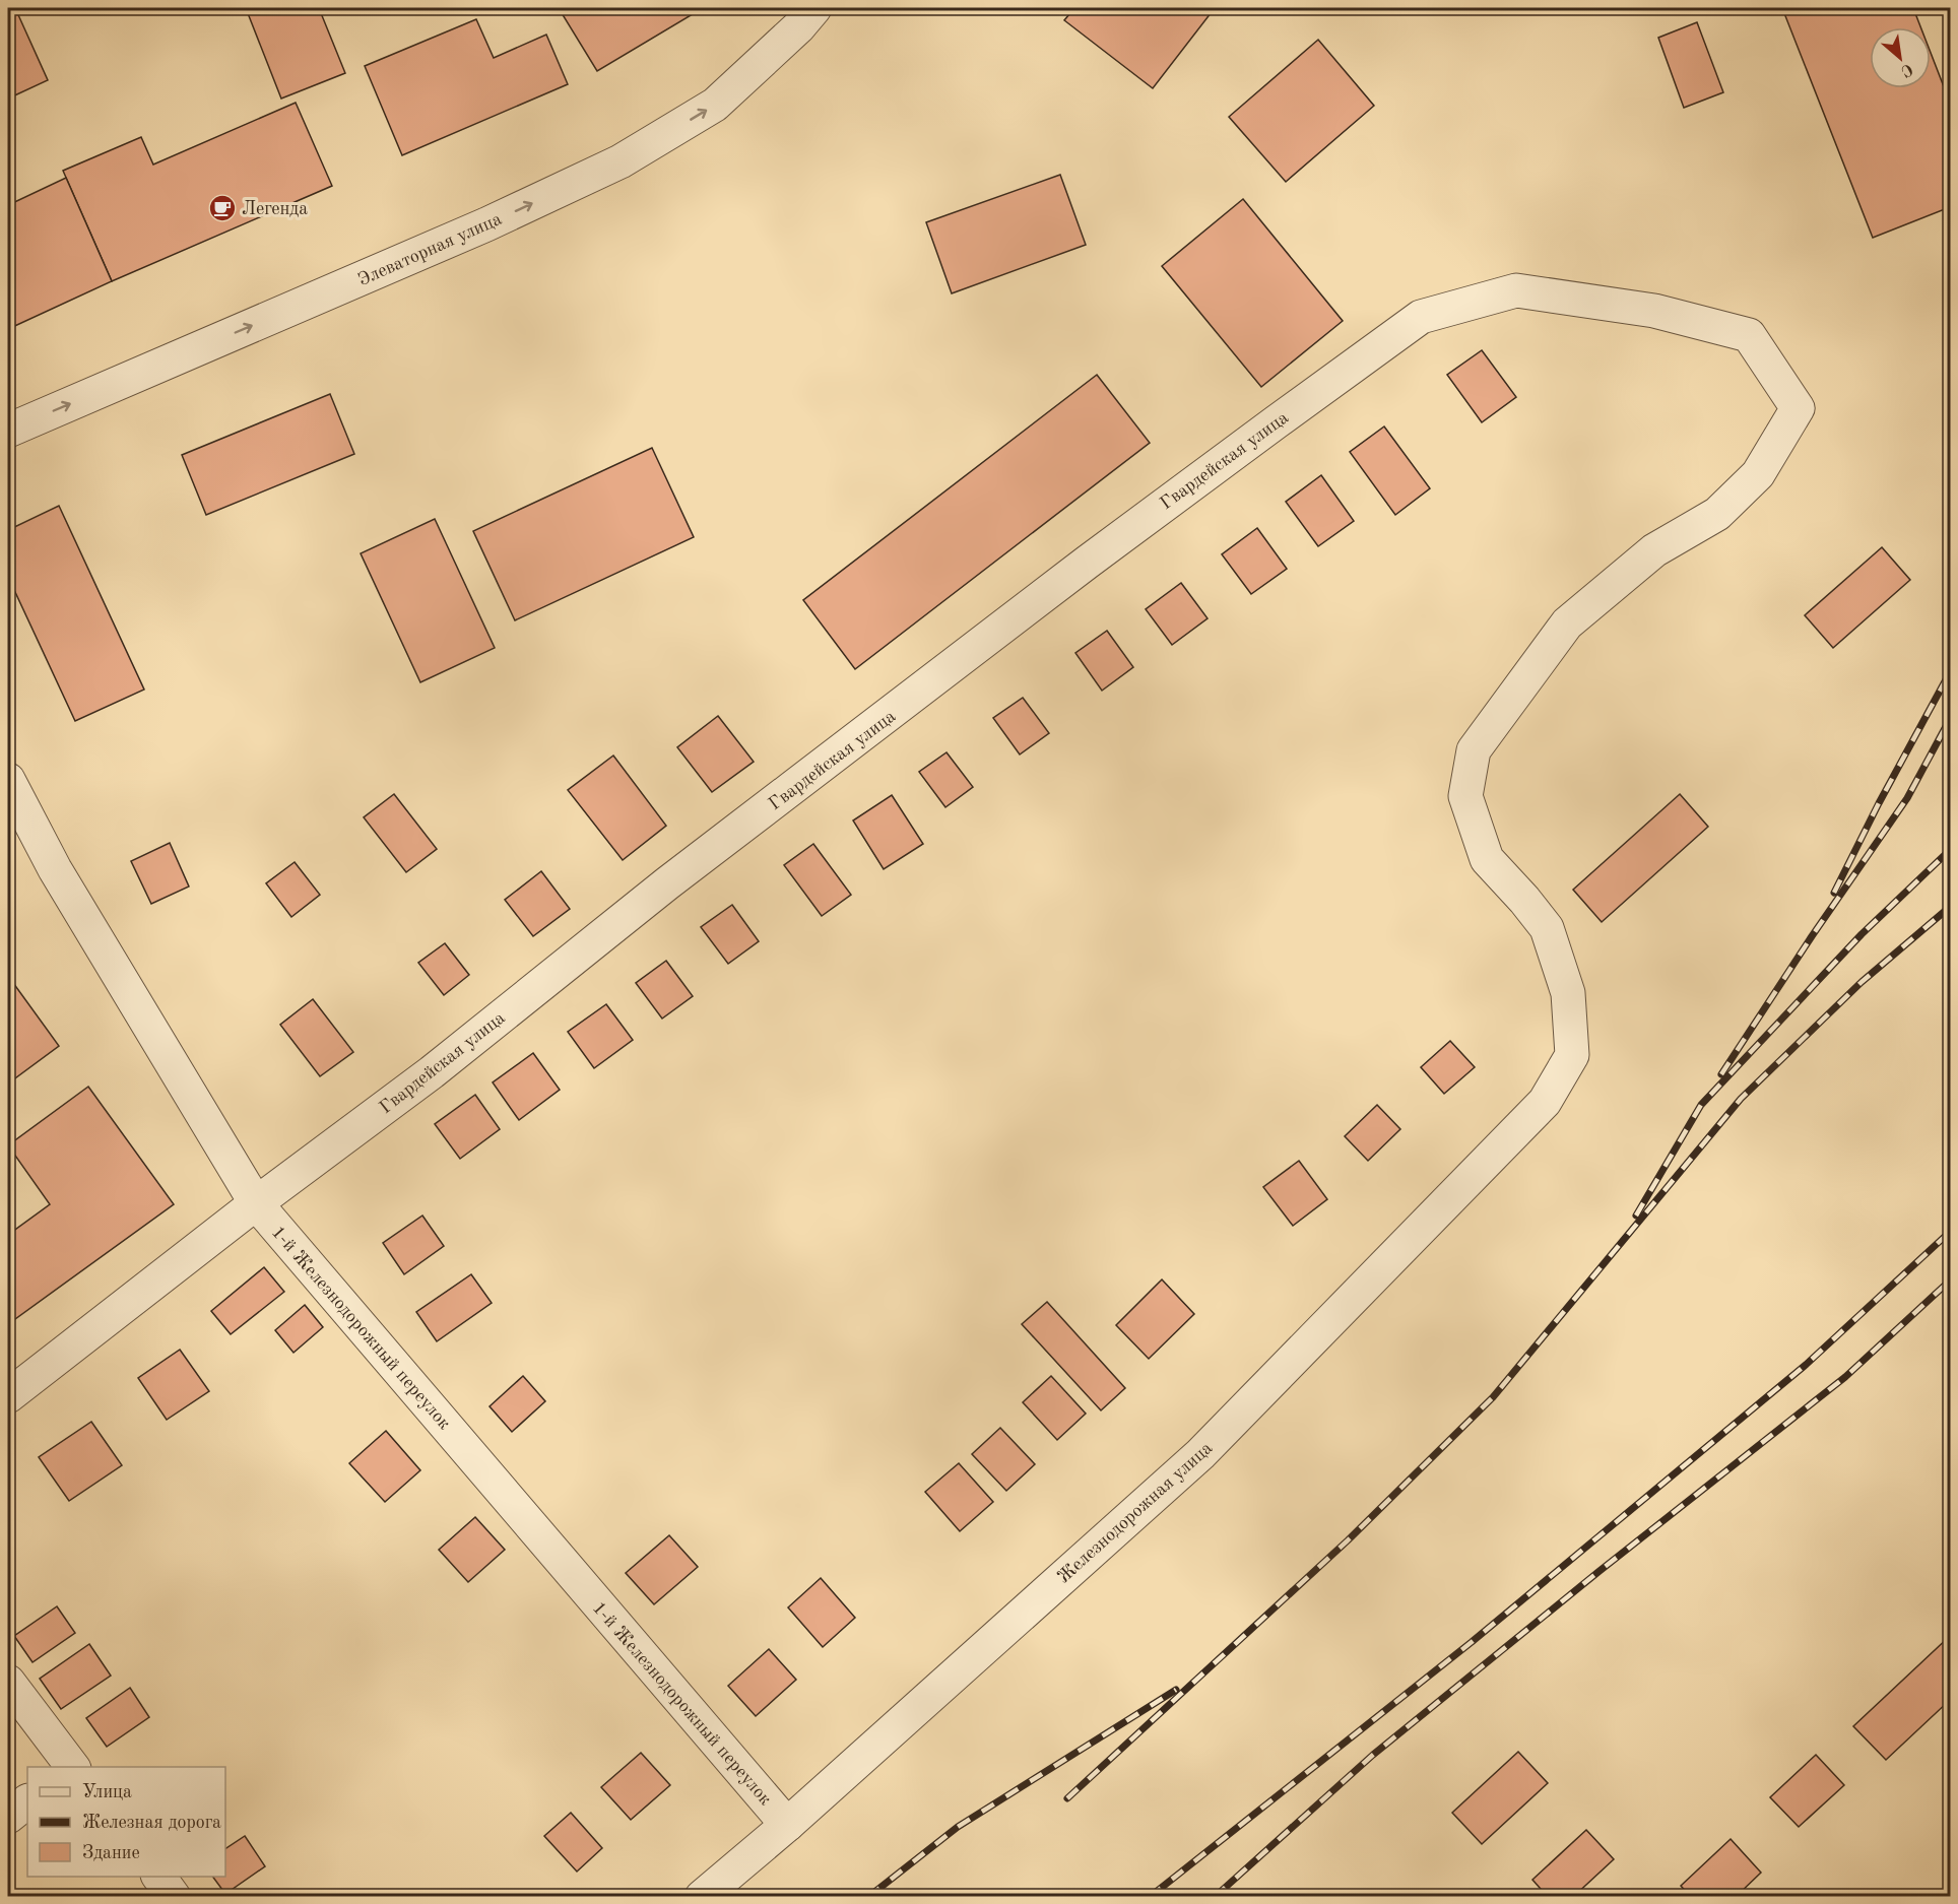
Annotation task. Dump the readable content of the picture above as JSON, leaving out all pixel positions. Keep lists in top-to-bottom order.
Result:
{
  "streets": {
    "street": [
      "Элеваторная улица",
      "Гвардейская улица",
      "1-й Железнодорожный переулок",
      "Железнодорожная улица"
    ]
  },
  "crossings": [
    ["Гвардейская улица", "1-й Железнодорожный переулок"],
    ["Гвардейская улица", "Железнодорожная улица"],
    ["1-й Железнодорожный переулок", "Железнодорожная улица"]
  ],
  "one_way": ["Элеваторная улица"],
  "places": {
    "cafe": ["Легенда"]
  },
  "legend": ["Улица", "Железная дорога", "Здание"],
  "north": "bottom right"
}
